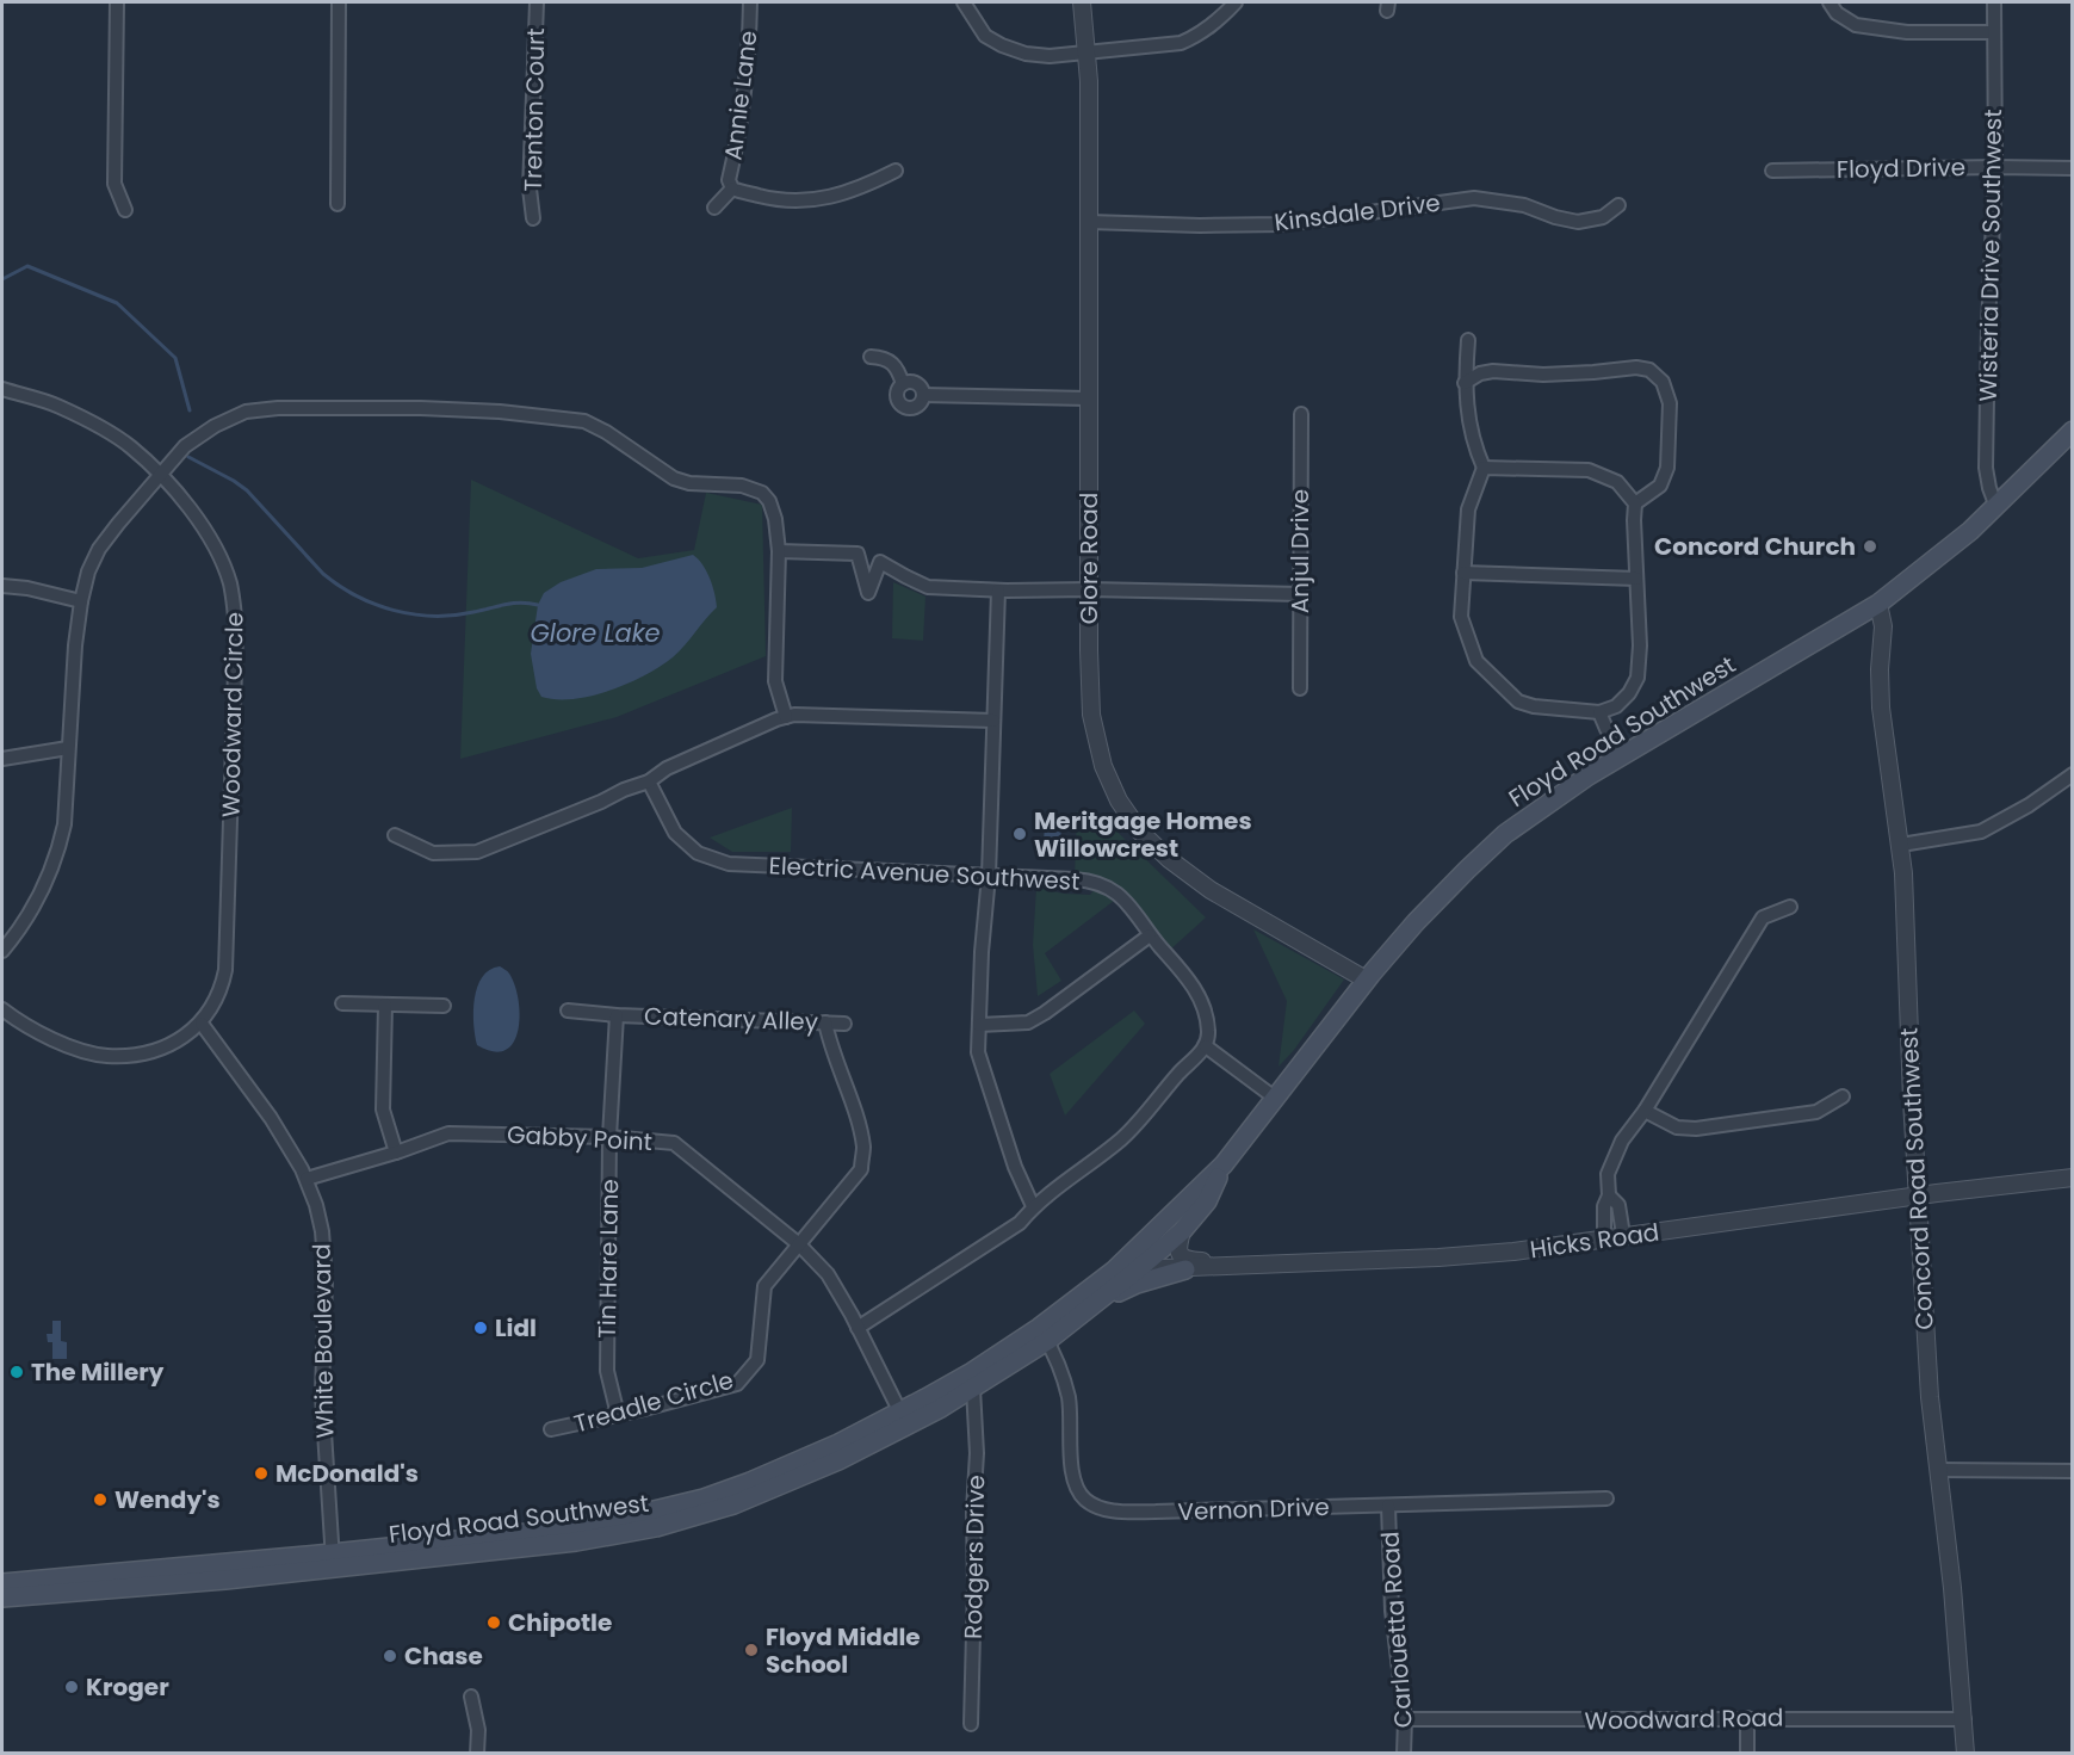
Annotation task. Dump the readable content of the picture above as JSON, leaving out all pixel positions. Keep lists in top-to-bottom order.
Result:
{
  "streets": {
    "main road": ["Floyd Road Southwest"],
    "street": [
      "Annie Lane",
      "Trenton Court",
      "Floyd Drive",
      "Kinsdale Drive",
      "Wisteria Drive Southwest",
      "Anjul Drive",
      "Glore Road",
      "Woodward Circle",
      "Electric Avenue Southwest",
      "Catenary Alley",
      "Gabby Point",
      "Concord Road Southwest",
      "Hicks Road",
      "Tin Hare Lane",
      "White Boulevard",
      "Treadle Circle",
      "Vernon Drive",
      "Rodgers Drive",
      "Carlouetta Road",
      "Woodward Road"
    ]
  },
  "crossings": [
    ["Floyd Drive", "Wisteria Drive Southwest"],
    ["Kinsdale Drive", "Glore Road"],
    ["Wisteria Drive Southwest", "Floyd Road Southwest"],
    ["Glore Road", "Floyd Road Southwest"],
    ["Woodward Circle", "White Boulevard"],
    ["Floyd Road Southwest", "Gabby Point"],
    ["Floyd Road Southwest", "Concord Road Southwest"],
    ["Floyd Road Southwest", "Hicks Road"],
    ["Floyd Road Southwest", "White Boulevard"],
    ["Floyd Road Southwest", "Vernon Drive"],
    ["Floyd Road Southwest", "Rodgers Drive"],
    ["Catenary Alley", "Tin Hare Lane"],
    ["Catenary Alley", "Treadle Circle"],
    ["Gabby Point", "Tin Hare Lane"],
    ["Gabby Point", "White Boulevard"],
    ["Gabby Point", "Treadle Circle"],
    ["Concord Road Southwest", "Hicks Road"],
    ["Concord Road Southwest", "Woodward Road"],
    ["Tin Hare Lane", "Treadle Circle"],
    ["Vernon Drive", "Carlouetta Road"],
    ["Carlouetta Road", "Woodward Road"]
  ],
  "water": ["Glore Lake"],
  "places": [
    "Concord Church",
    "Meritgage Homes Willowcrest",
    "Lidl",
    "The Millery",
    "McDonald's",
    "Wendy's",
    "Chipotle",
    "Floyd Middle School",
    "Chase",
    "Kroger"
  ]
}
